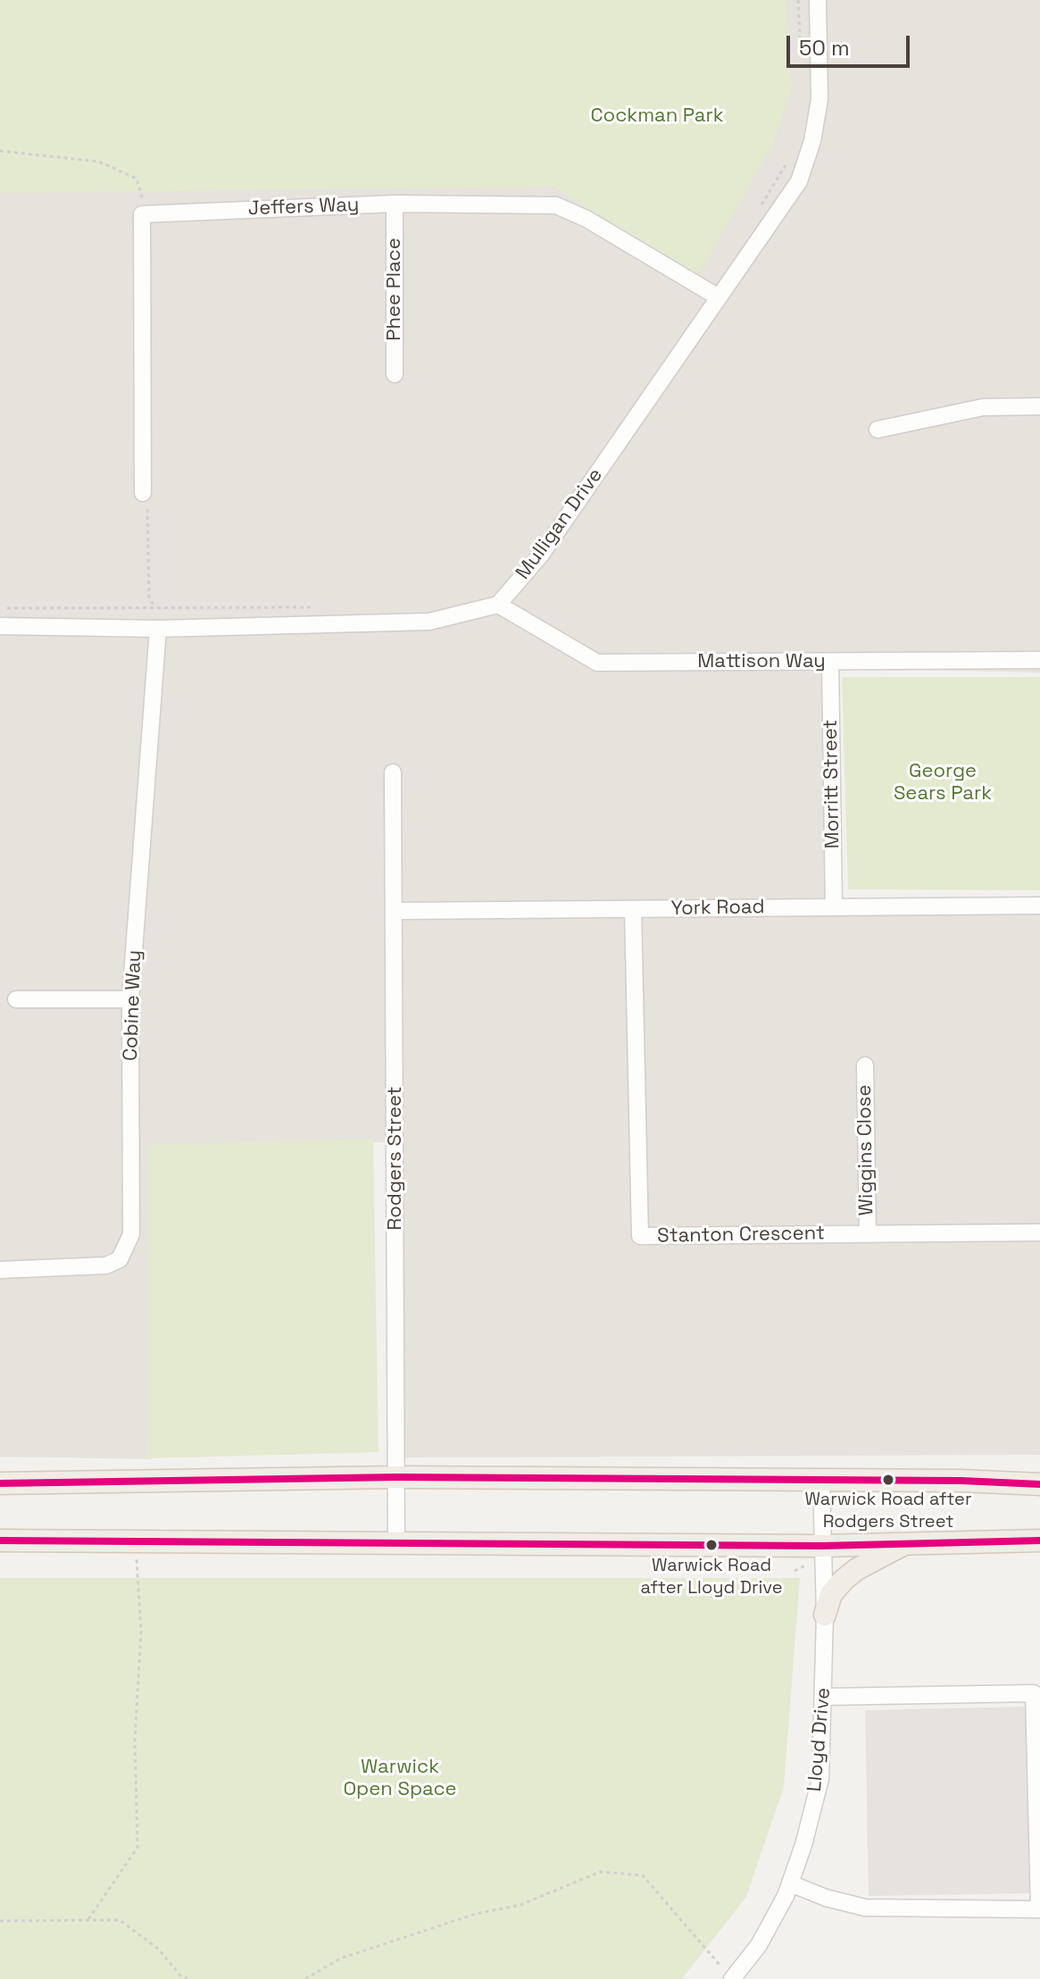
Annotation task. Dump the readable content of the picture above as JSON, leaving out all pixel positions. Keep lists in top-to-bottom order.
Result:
{
  "streets": {
    "street": [
      "Jeffers Way",
      "Phee Place",
      "Mulligan Drive",
      "Mattison Way",
      "Morritt Street",
      "York Road",
      "Cobine Way",
      "Wiggins Close",
      "Rodgers Street",
      "Stanton Crescent",
      "Lloyd Drive"
    ]
  },
  "crossings": [
    ["Jeffers Way", "Phee Place"],
    ["Jeffers Way", "Mulligan Drive"],
    ["Mulligan Drive", "Mattison Way"],
    ["Mattison Way", "Morritt Street"],
    ["Morritt Street", "York Road"],
    ["York Road", "Rodgers Street"],
    ["York Road", "Stanton Crescent"],
    ["Wiggins Close", "Stanton Crescent"]
  ],
  "parks": ["Cockman Park", "George Sears Park", "Warwick Open Space"],
  "places": ["Warwick Road after Rodgers Street", "Warwick Road after Lloyd Drive"],
  "scale_bar": "50 m"
}
